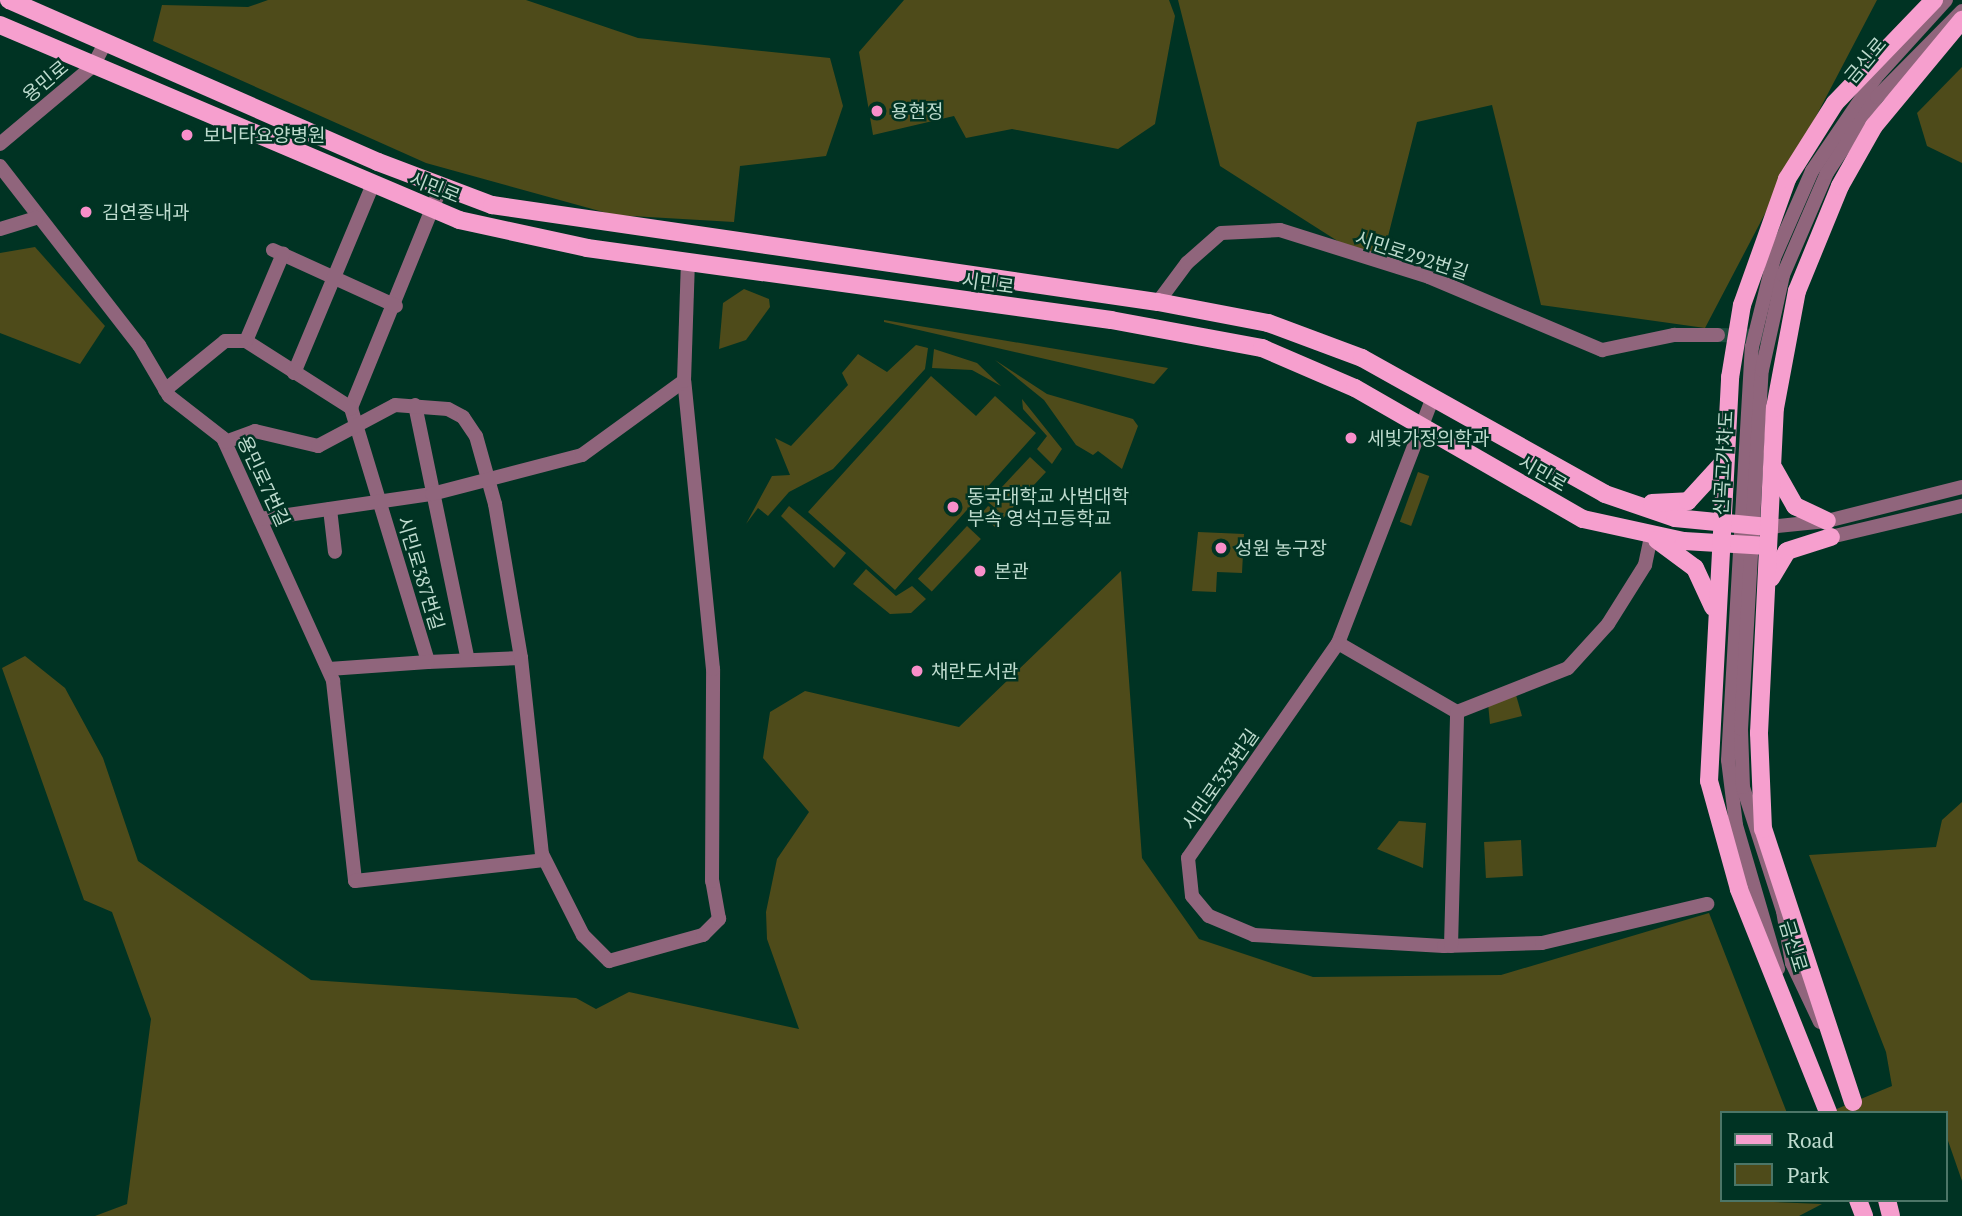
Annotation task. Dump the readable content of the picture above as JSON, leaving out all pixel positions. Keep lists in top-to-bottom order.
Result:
{
  "streets": {
    "main road": ["금신로", "시민로"],
    "street": [
      "용민로",
      "시민로292번길",
      "신곡고가차도",
      "용민로7번길",
      "시민로387번길",
      "시민로333번길"
    ]
  },
  "crossings": [
    ["금신로", "신곡고가차도"],
    ["용민로", "시민로"],
    ["시민로", "시민로292번길"],
    ["시민로", "시민로333번길"]
  ],
  "places": [
    "용현정",
    "보니타요양병원",
    "김연종내과",
    "세빛가정의학과",
    "동국대학교 사범대학 부속 영석고등학교",
    "성원 농구장",
    "본관",
    "채란도서관"
  ],
  "legend": ["Road", "Park"]
}
